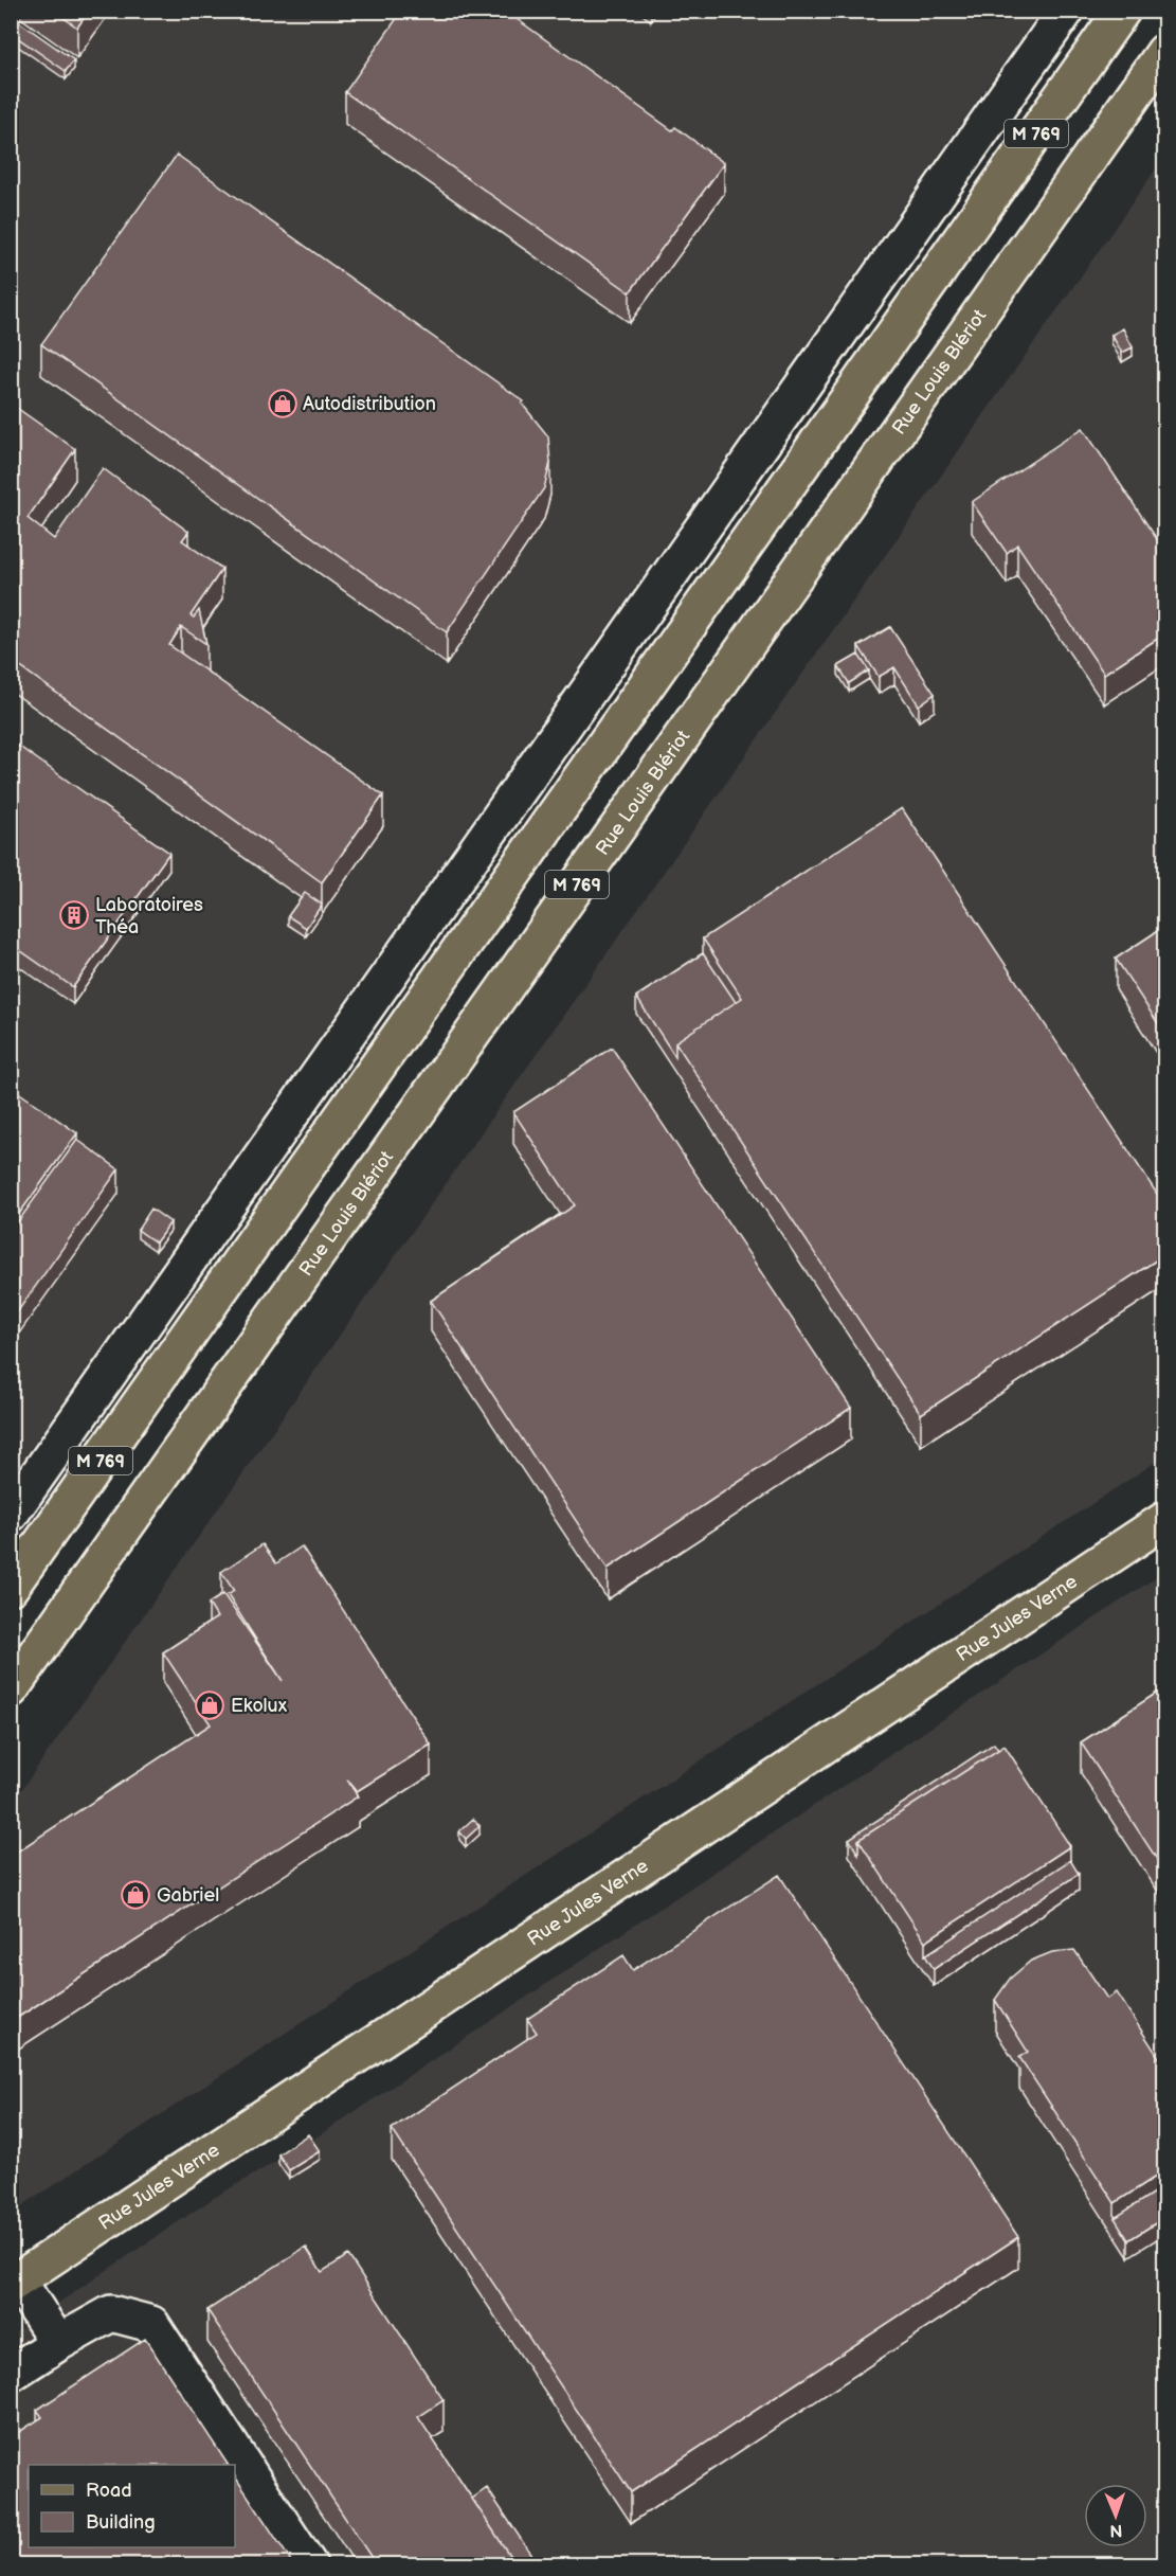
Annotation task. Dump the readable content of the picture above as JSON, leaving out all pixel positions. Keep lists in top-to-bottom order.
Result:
{
  "streets": {
    "main road": ["M 769", "Rue Louis Blériot", "Rue Jules Verne"]
  },
  "places": {
    "shop": ["Autodistribution", "Ekolux", "Gabriel"],
    "building": ["Laboratoires Théa"]
  },
  "legend": ["Road", "Building"],
  "north": "bottom"
}
